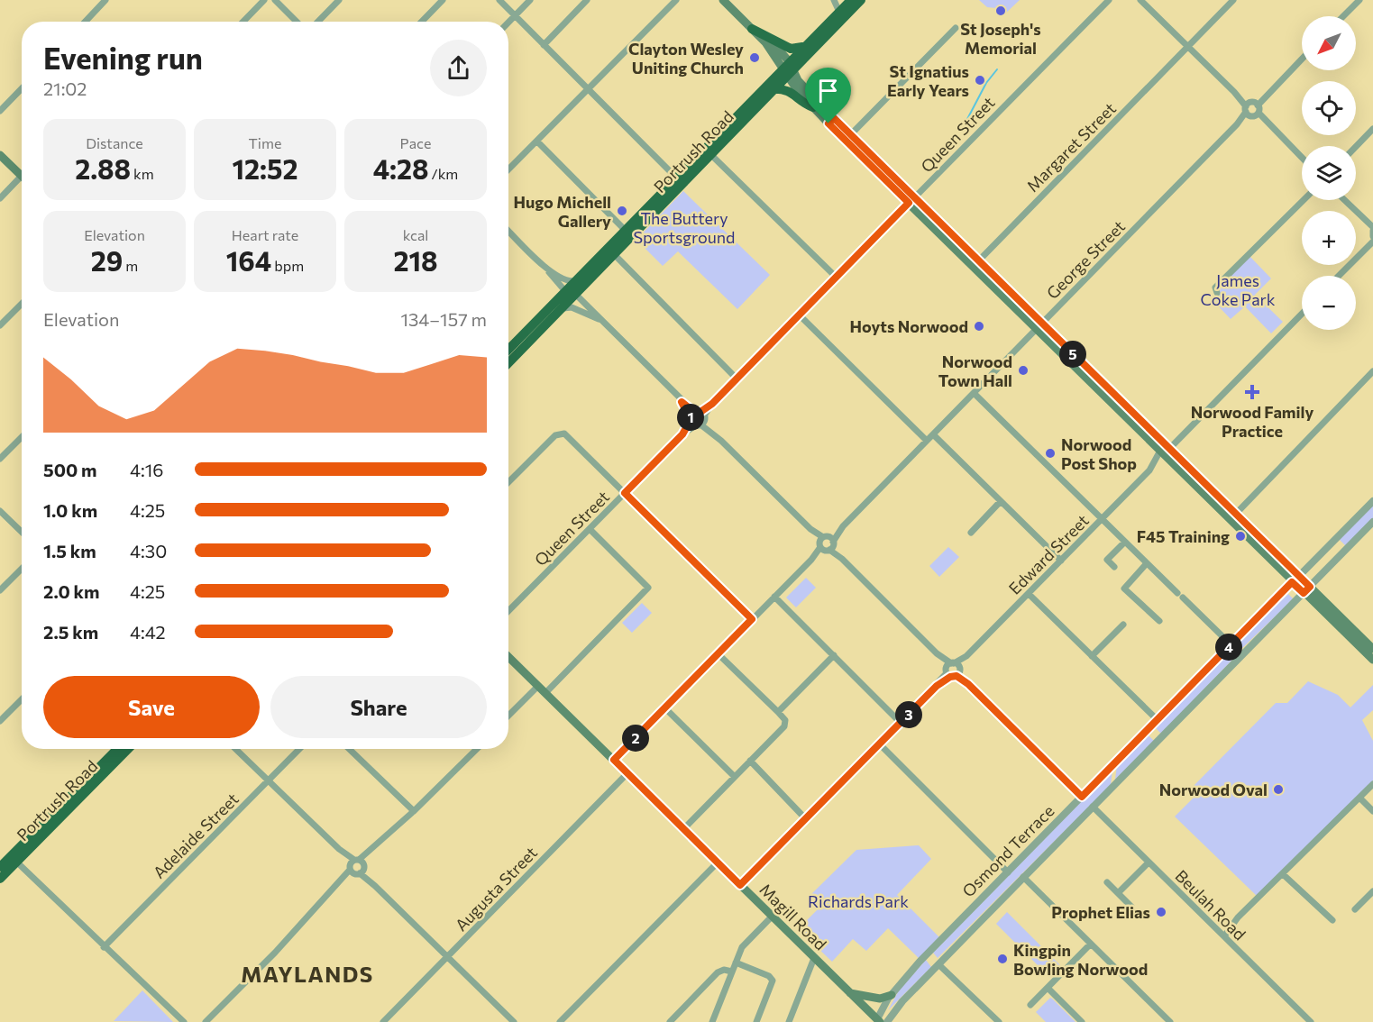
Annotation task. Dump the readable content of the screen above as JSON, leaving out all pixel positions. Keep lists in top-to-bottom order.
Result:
{
  "streets": {
    "highway": ["Portrush Road"],
    "main road": ["Osmond Terrace", "Magill Road"],
    "street": [
      "Queen Street",
      "Margaret Street",
      "George Street",
      "Edward Street",
      "Adelaide Street",
      "Augusta Street",
      "Beulah Road"
    ]
  },
  "crossings": [
    ["George Street", "Magill Road"],
    ["Edward Street", "Magill Road"],
    ["Osmond Terrace", "Beulah Road"],
    ["Osmond Terrace", "Magill Road"],
    ["Augusta Street", "Magill Road"]
  ],
  "districts": ["MAYLANDS"],
  "parks": ["The Buttery Sportsground", "James Coke Park", "Richards Park"],
  "places": {
    "other": [
      "St Joseph's Memorial",
      "Clayton Wesley Uniting Church",
      "St Ignatius Early Years",
      "Hugo Michell Gallery",
      "Hoyts Norwood",
      "Norwood Town Hall",
      "Norwood Post Shop",
      "F45 Training",
      "Norwood Oval",
      "Prophet Elias",
      "Kingpin Bowling Norwood"
    ],
    "health": ["Norwood Family Practice"]
  },
  "north": "bottom left",
  "page": {
    "map_buttons": ["+", "−"],
    "heading": ["Evening run", "21:02"],
    "stats": [
      ["Distance", "2.88 km"],
      ["Time", "12:52"],
      ["Pace", "4:28 /km"],
      ["Elevation", "29 m"],
      ["Heart rate", "164 bpm"],
      ["kcal", "218"]
    ],
    "chart": ["Elevation", "134–157 m"],
    "pins": [
      "5",
      "1",
      "4",
      "3",
      "2"
    ],
    "list": [
      {
        "name": "500 m",
        "note": "4:16"
      },
      {
        "name": "1.0 km",
        "note": "4:25"
      },
      {
        "name": "1.5 km",
        "note": "4:30"
      },
      {
        "name": "2.0 km",
        "note": "4:25"
      },
      {
        "name": "2.5 km",
        "note": "4:42"
      }
    ],
    "buttons": ["Save", "Share"]
  }
}
